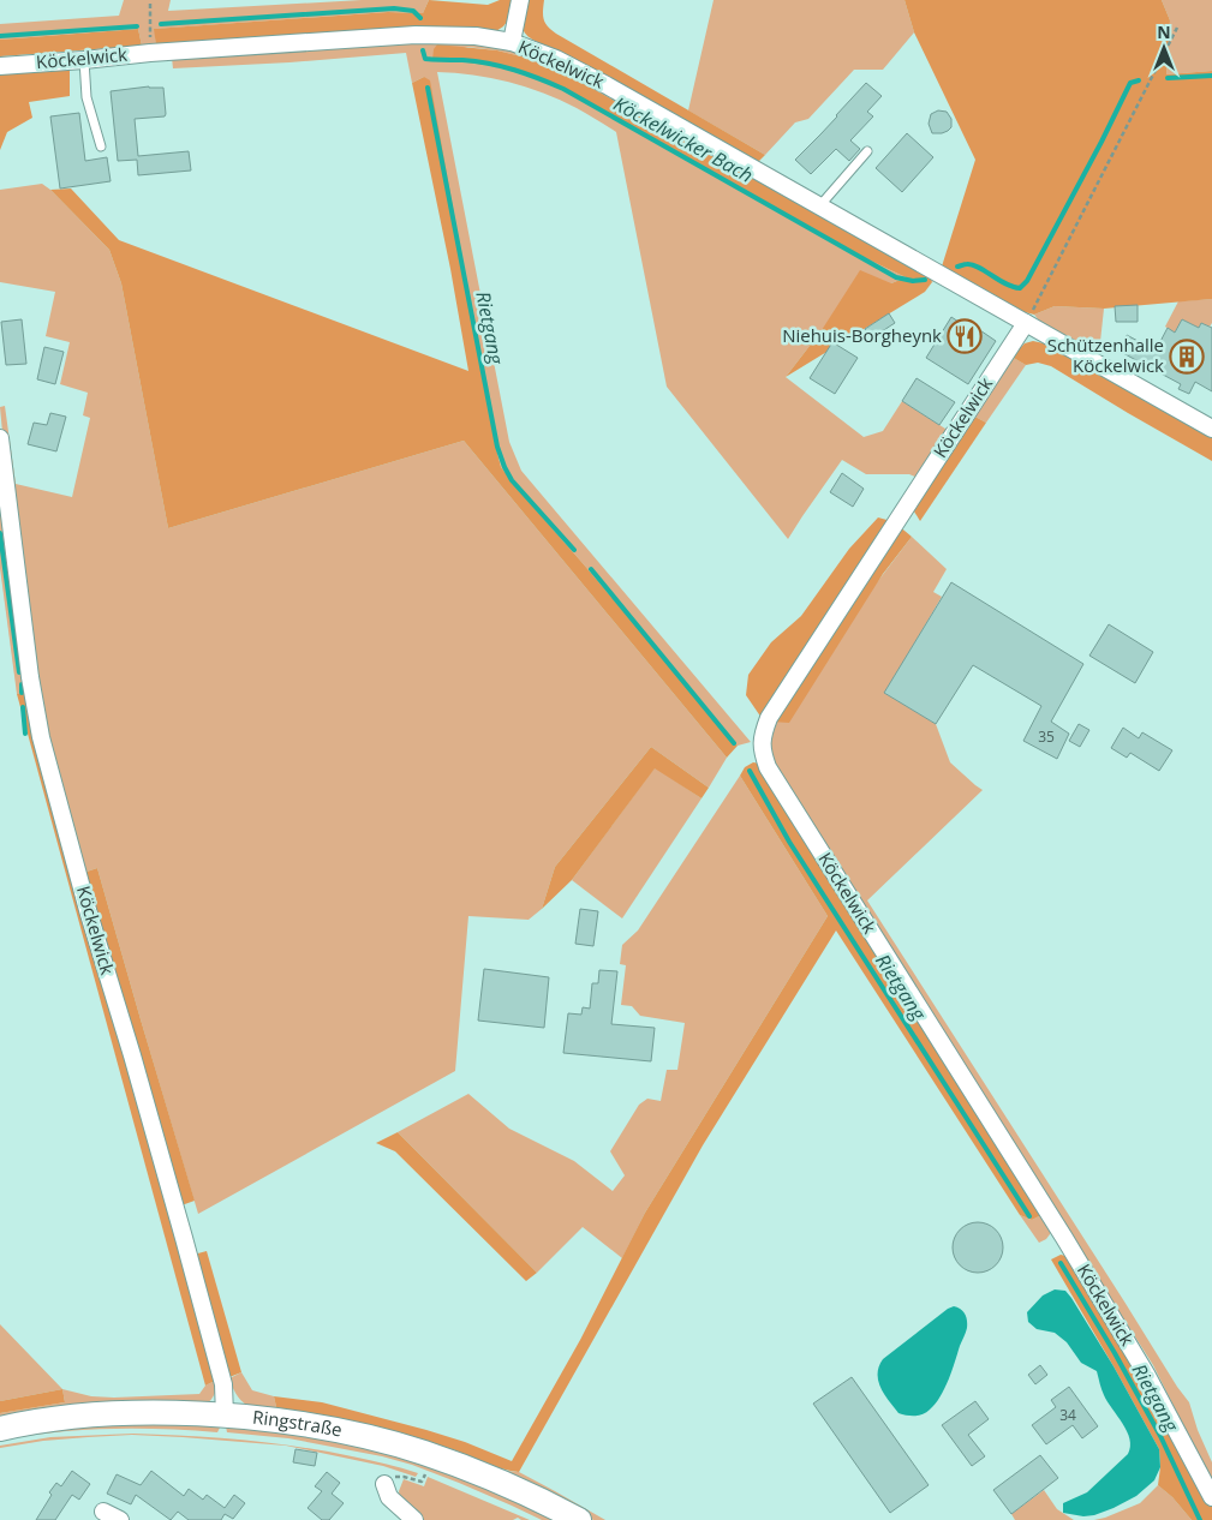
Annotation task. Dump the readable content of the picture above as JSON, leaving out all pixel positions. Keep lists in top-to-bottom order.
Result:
{
  "streets": {
    "main road": ["Ringstraße"],
    "street": ["Köckelwick"]
  },
  "crossings": [
    ["Köckelwick", "Ringstraße"]
  ],
  "water": ["Köckelwicker Bach", "Rietgang"],
  "places": {
    "restaurant": ["Niehuis-Borgheynk"],
    "building": ["Schützenhalle Köckelwick"]
  },
  "house_numbers": ["35", "34"],
  "north": "top"
}
